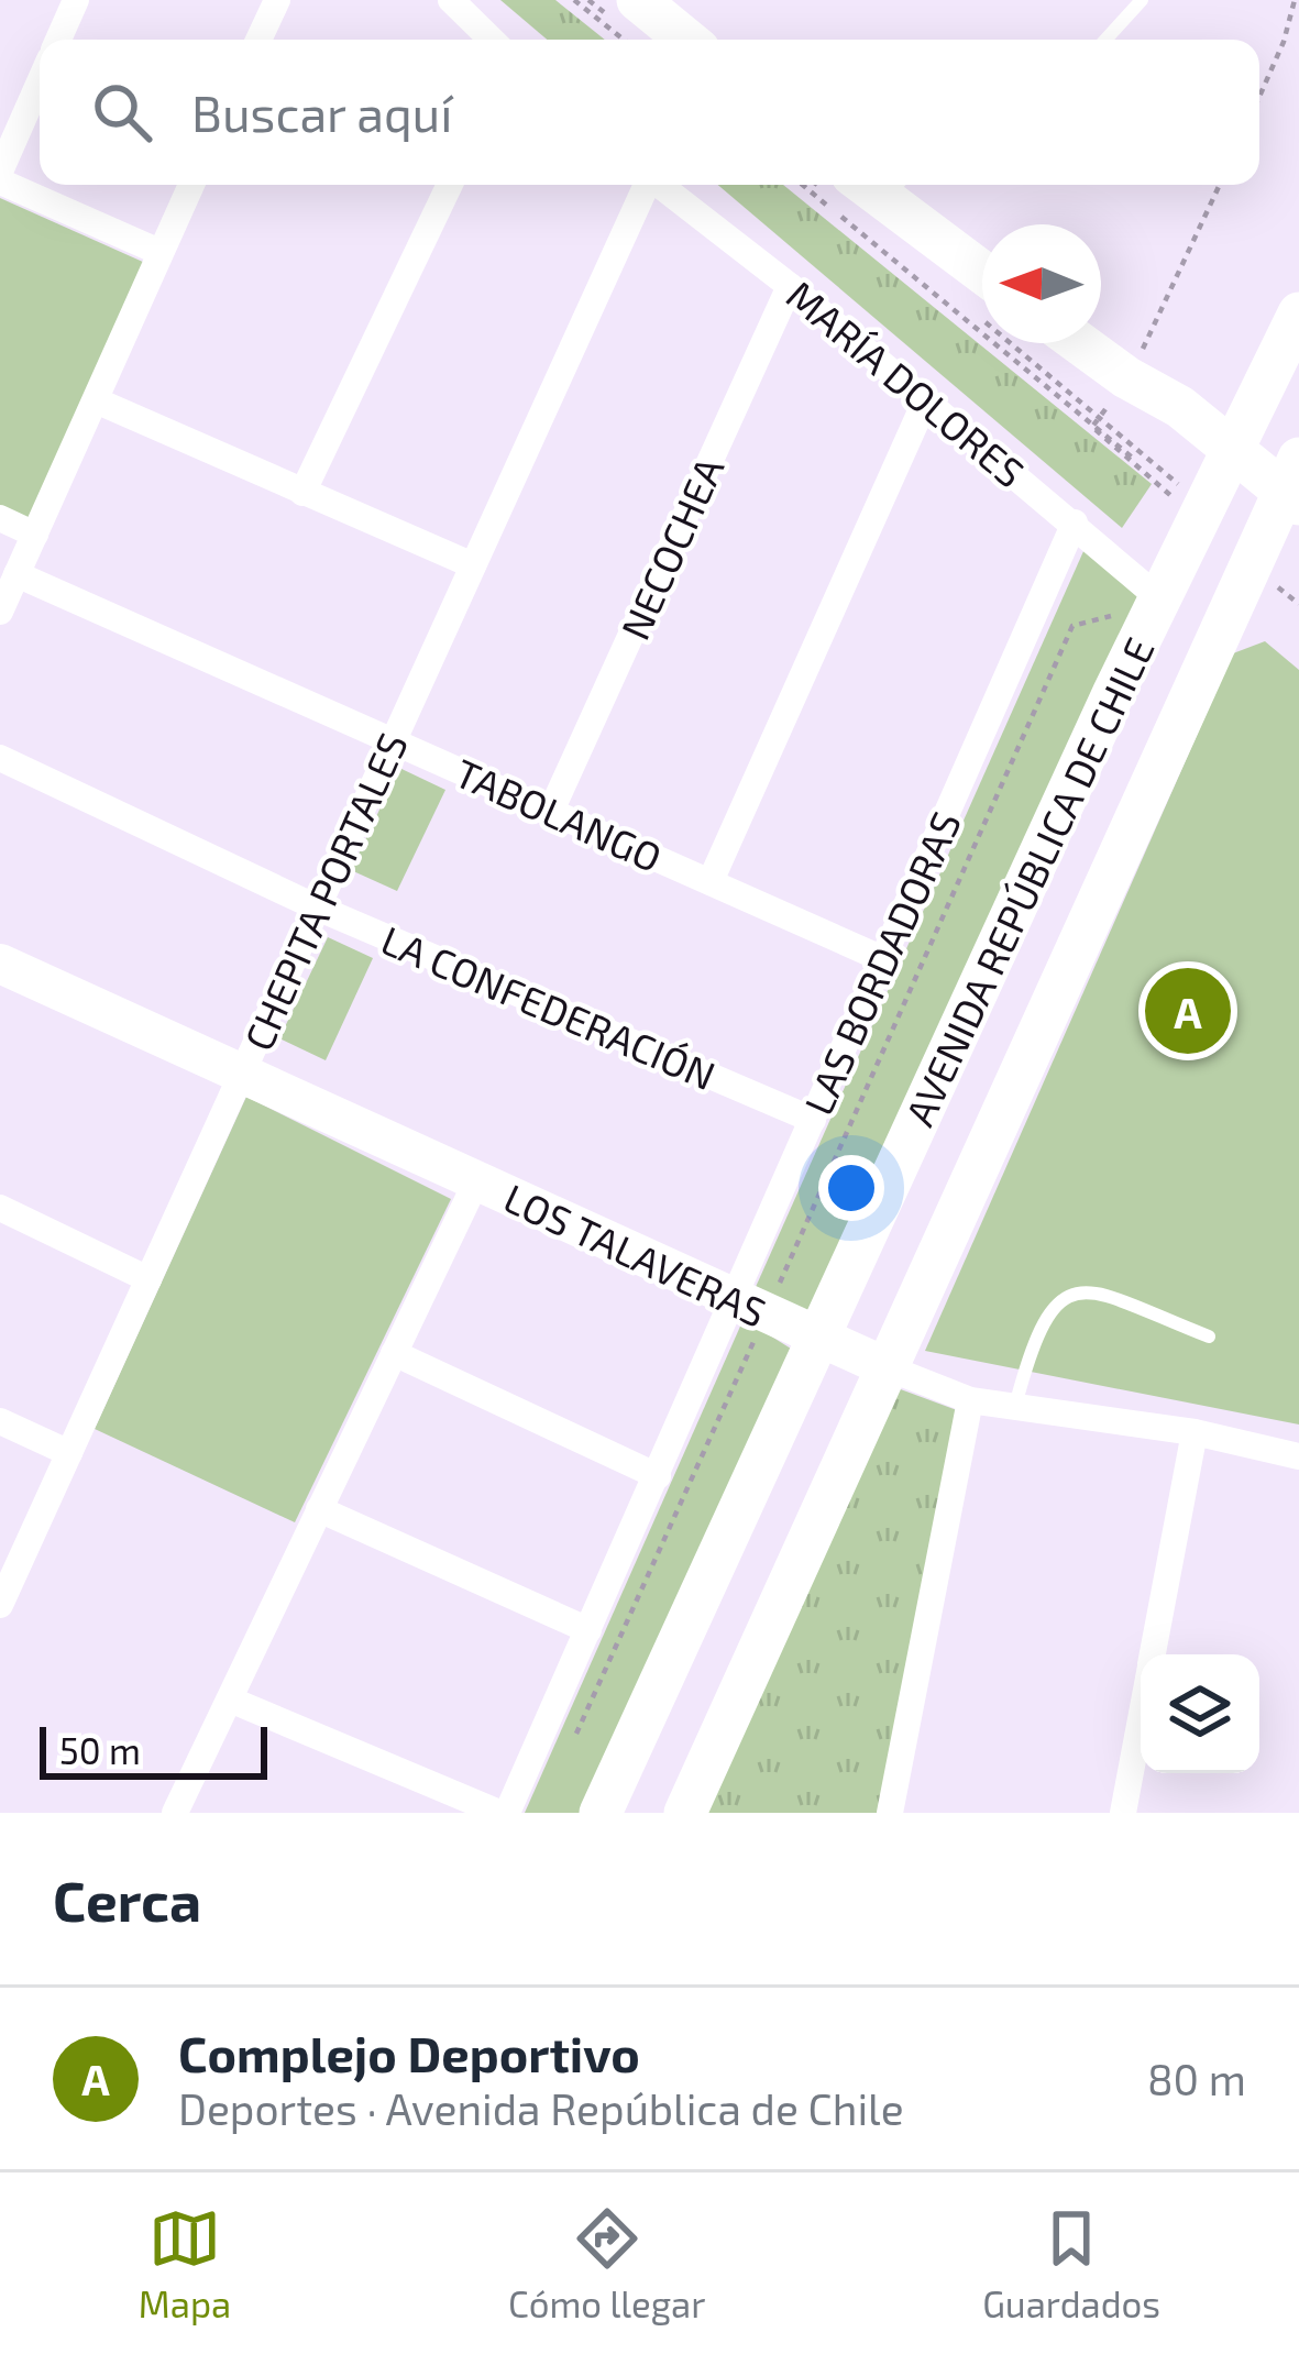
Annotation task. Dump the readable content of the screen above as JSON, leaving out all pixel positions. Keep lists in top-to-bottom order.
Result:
{
  "streets": {
    "main road": ["AVENIDA REPÚBLICA DE CHILE"],
    "street": [
      "MARÍA DOLORES",
      "NECOCHEA",
      "TABOLANGO",
      "CHEPITA PORTALES",
      "LAS BORDADORAS",
      "LA CONFEDERACIÓN",
      "LOS TALAVERAS"
    ]
  },
  "crossings": [
    ["MARÍA DOLORES", "NECOCHEA"],
    ["MARÍA DOLORES", "AVENIDA REPÚBLICA DE CHILE"],
    ["MARÍA DOLORES", "LAS BORDADORAS"],
    ["NECOCHEA", "TABOLANGO"],
    ["TABOLANGO", "CHEPITA PORTALES"],
    ["TABOLANGO", "LAS BORDADORAS"],
    ["AVENIDA REPÚBLICA DE CHILE", "LOS TALAVERAS"],
    ["CHEPITA PORTALES", "LA CONFEDERACIÓN"],
    ["CHEPITA PORTALES", "LOS TALAVERAS"],
    ["LAS BORDADORAS", "LA CONFEDERACIÓN"],
    ["LAS BORDADORAS", "LOS TALAVERAS"]
  ],
  "scale_bar": "50 m",
  "north": "left",
  "page": {
    "search": "Buscar aquí",
    "pins": "A",
    "scale": "50 m",
    "heading": "Cerca",
    "list": [
      {
        "mark": "A",
        "name": "Complejo Deportivo",
        "note": "Deportes · Avenida República de Chile",
        "value": "80 m"
      }
    ],
    "nav": ["Mapa", "Cómo llegar", "Guardados"]
  }
}
